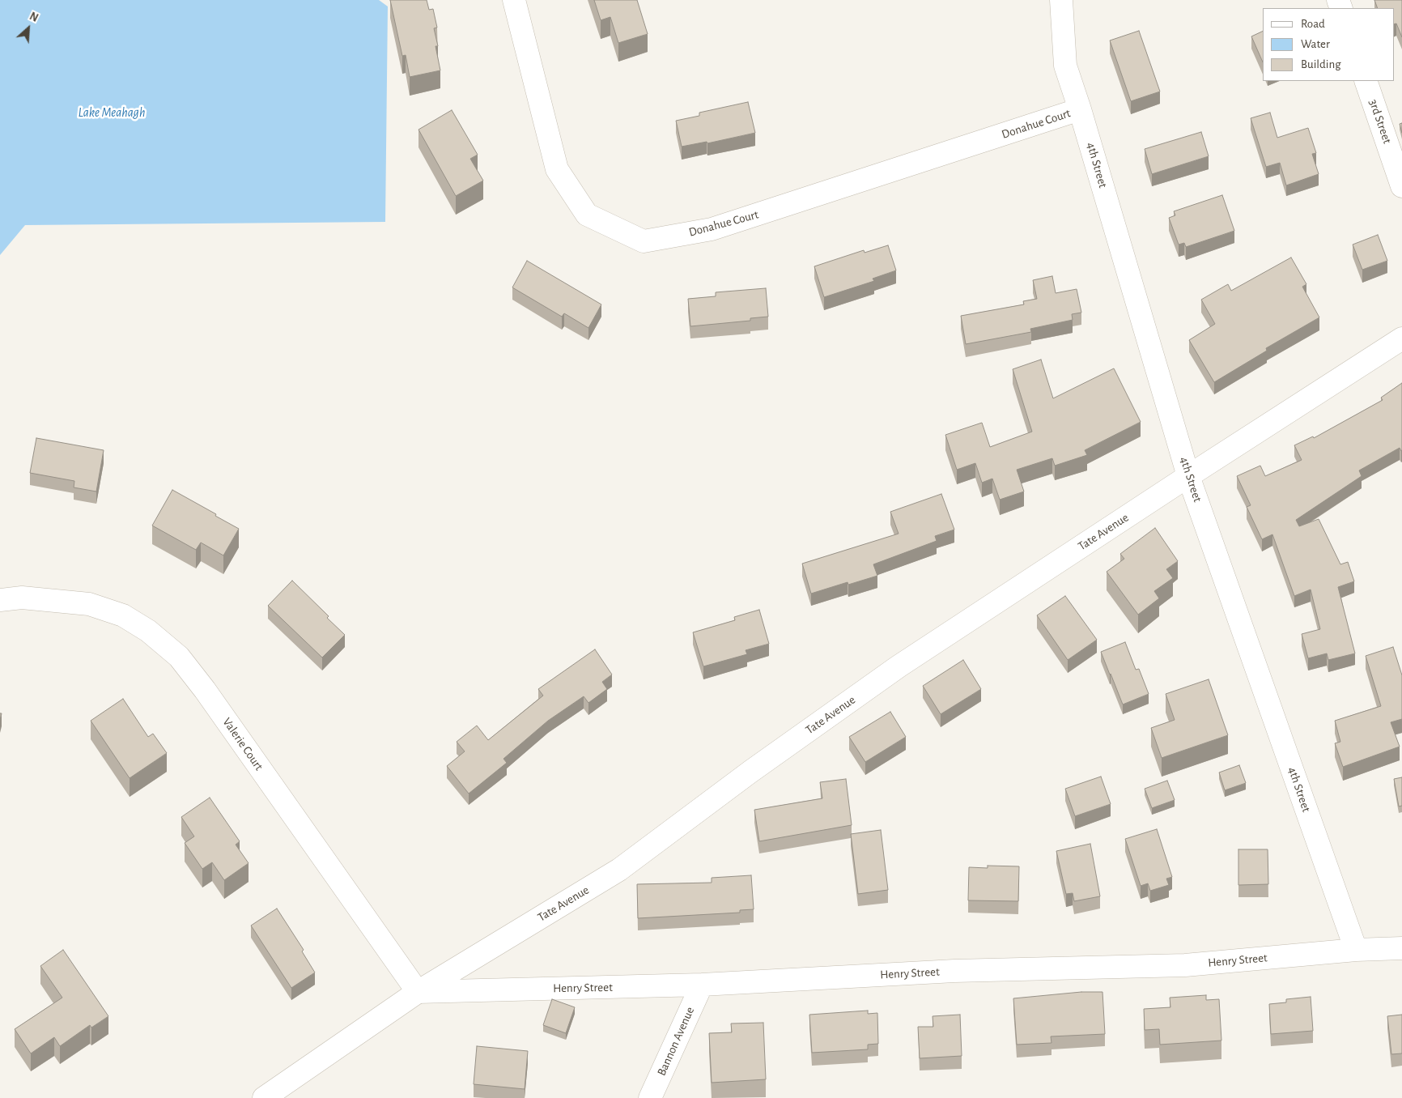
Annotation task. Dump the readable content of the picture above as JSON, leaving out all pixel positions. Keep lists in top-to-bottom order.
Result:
{
  "streets": {
    "street": [
      "3rd Street",
      "Donahue Court",
      "4th Street",
      "Tate Avenue",
      "Valerie Court",
      "Henry Street",
      "Bannon Avenue"
    ]
  },
  "crossings": [
    ["Donahue Court", "4th Street"],
    ["4th Street", "Tate Avenue"],
    ["4th Street", "Henry Street"],
    ["Tate Avenue", "Valerie Court"],
    ["Tate Avenue", "Henry Street"],
    ["Valerie Court", "Henry Street"],
    ["Henry Street", "Bannon Avenue"]
  ],
  "water": ["Lake Meahagh"],
  "legend": ["Road", "Water", "Building"],
  "north": "top right"
}
